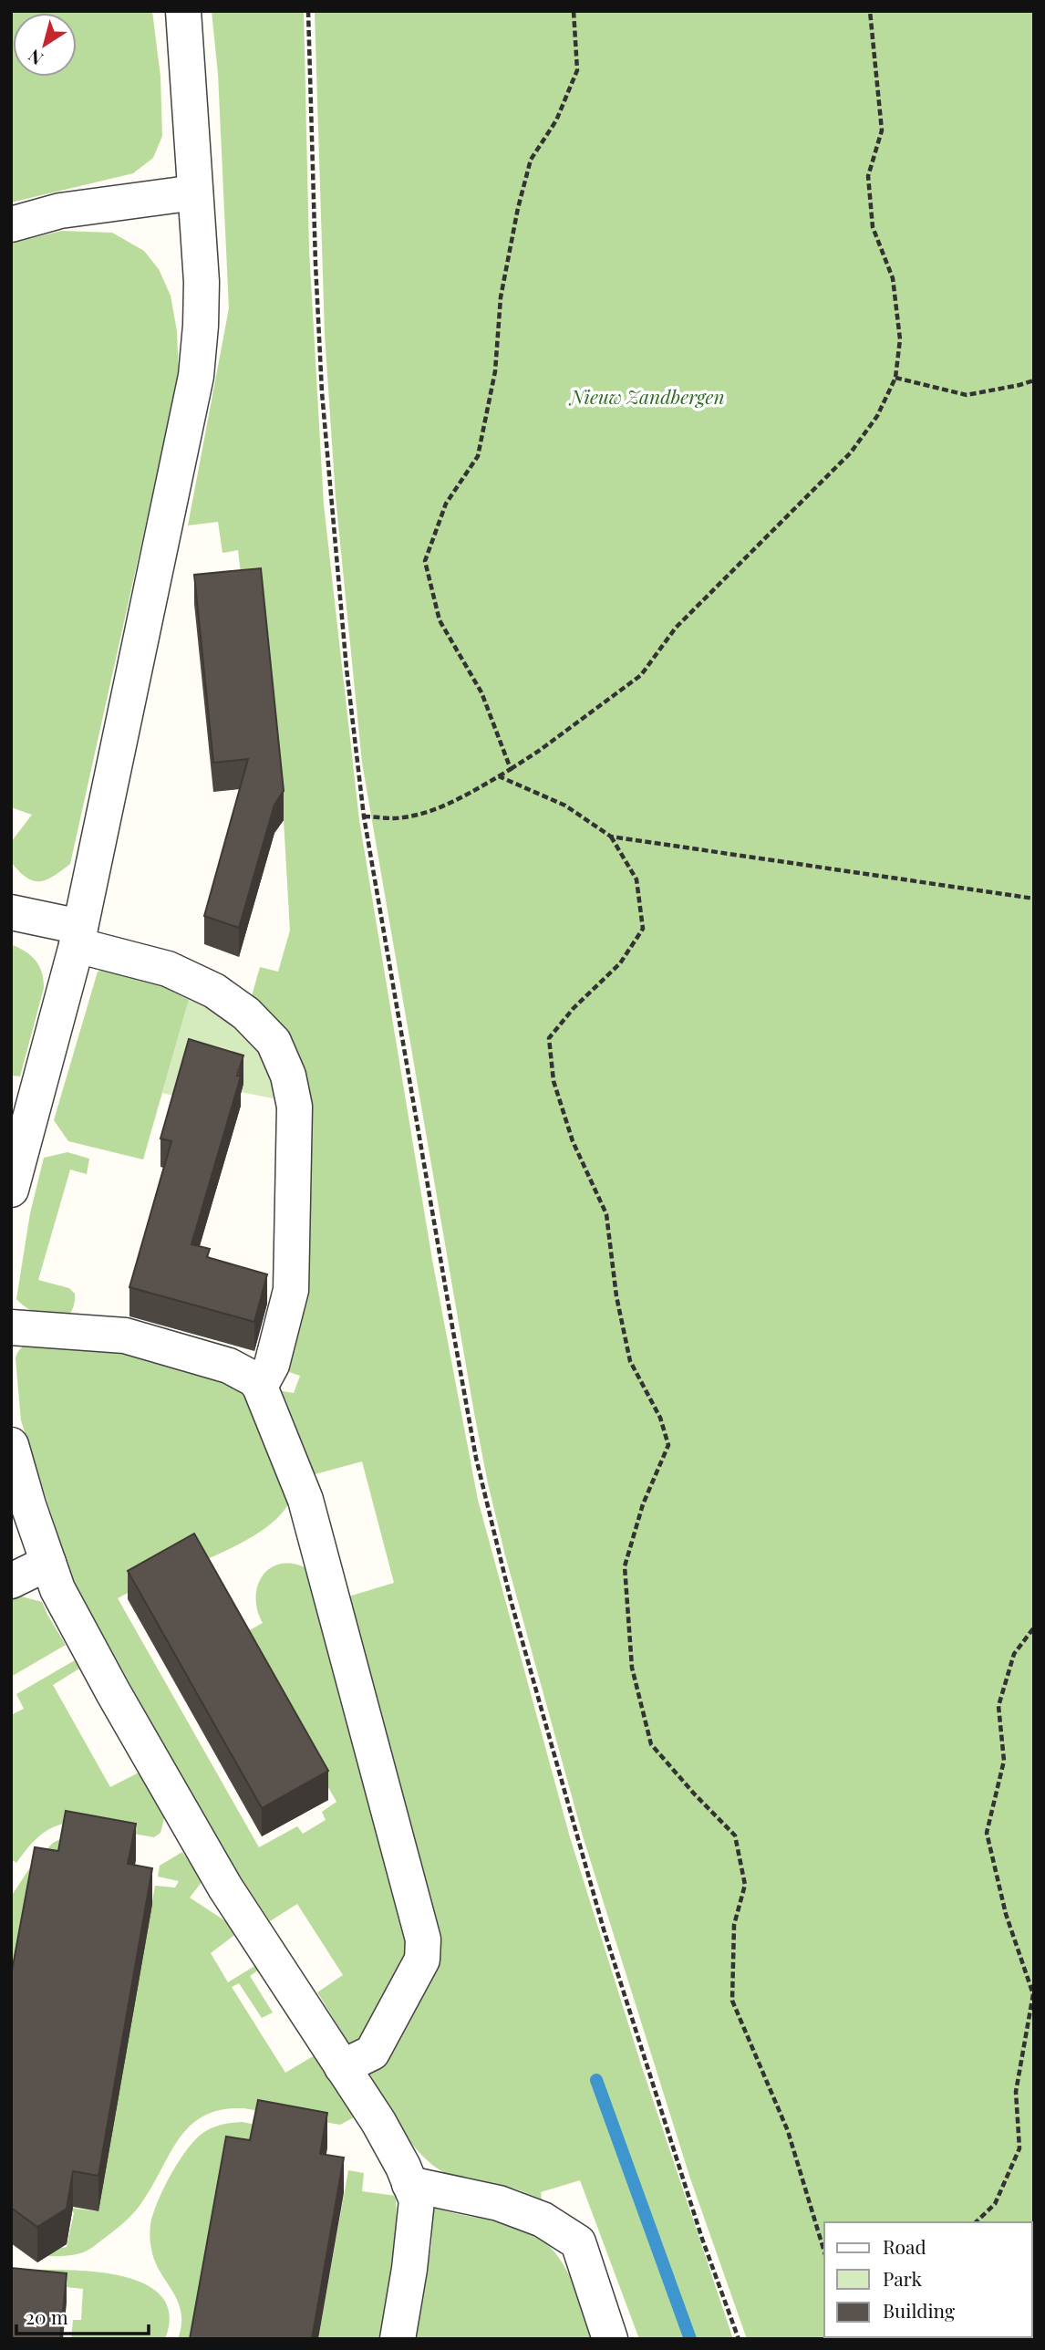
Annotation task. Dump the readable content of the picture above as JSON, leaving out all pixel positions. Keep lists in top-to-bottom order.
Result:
{
  "parks": ["Nieuw Zandbergen"],
  "legend": ["Road", "Park", "Building"],
  "scale_bar": "20 m",
  "north": "bottom left"
}
